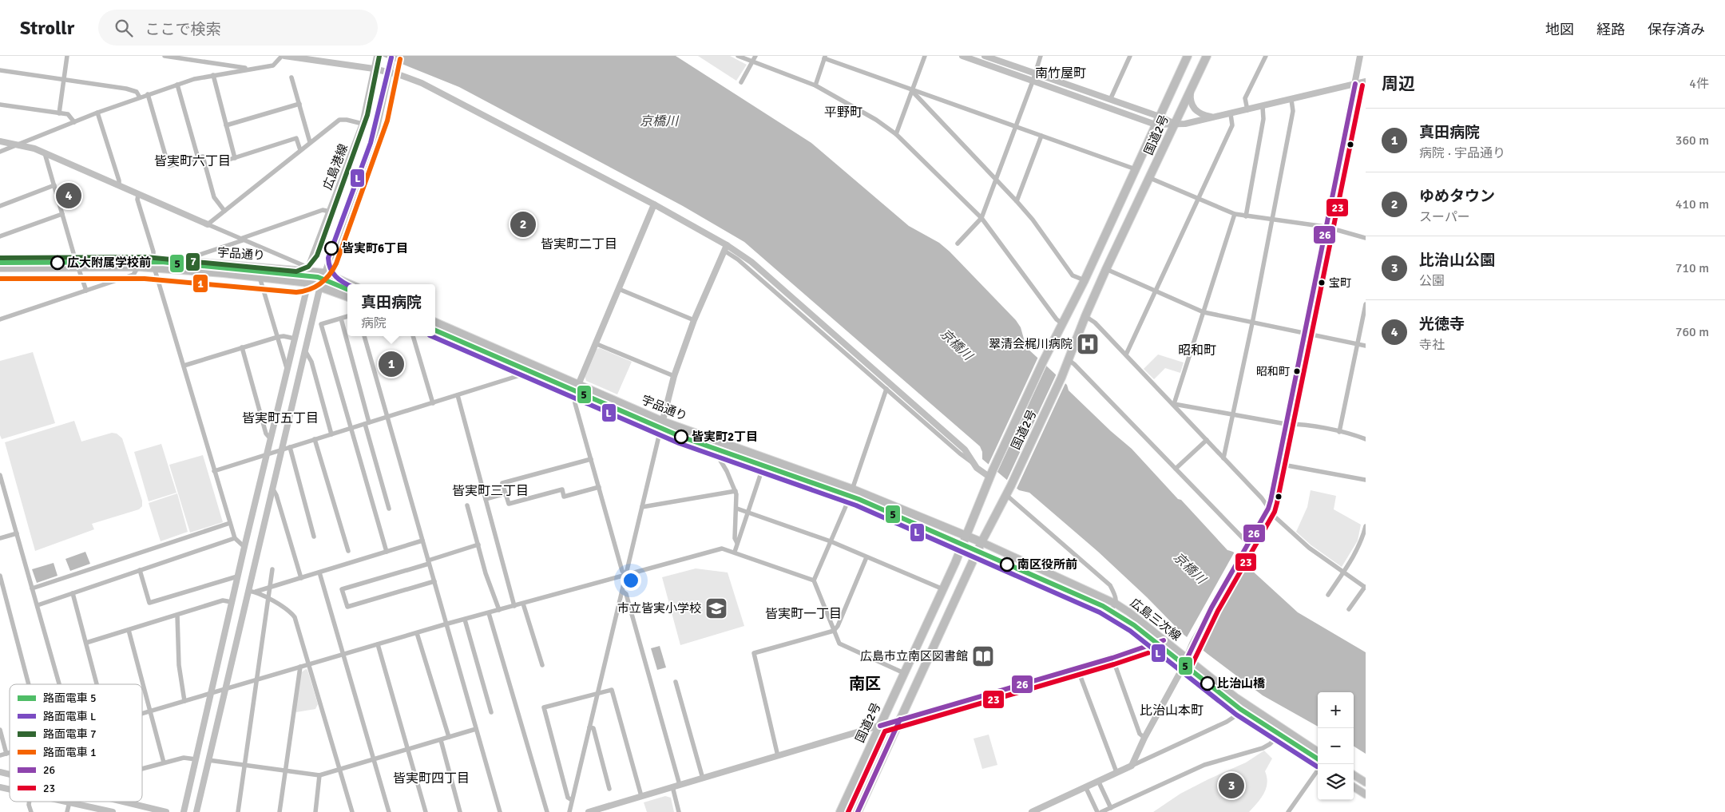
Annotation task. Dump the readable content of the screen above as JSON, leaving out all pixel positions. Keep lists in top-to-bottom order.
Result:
{
  "streets": {
    "highway": ["国道2号", "宇品通り"],
    "main road": ["広島三次線"],
    "street": ["広島港線"]
  },
  "crossings": [
    ["国道2号", "宇品通り"],
    ["国道2号", "広島三次線"],
    ["広島港線", "宇品通り"],
    ["宇品通り", "広島三次線"]
  ],
  "districts": [
    "南竹屋町",
    "平野町",
    "皆実町六丁目",
    "皆実町二丁目",
    "昭和町",
    "皆実町五丁目",
    "皆実町三丁目",
    "皆実町一丁目",
    "南区",
    "比治山本町",
    "皆実町四丁目"
  ],
  "water": ["京橋川"],
  "places": {
    "other": [
      "皆実町6丁目",
      "広大附属学校前",
      "宝町",
      "昭和町",
      "皆実町2丁目",
      "南区役所前",
      "比治山橋"
    ],
    "hospital": ["翠清会梶川病院"],
    "school or university": ["市立皆実小学校"],
    "library": ["広島市立南区図書館"]
  },
  "lines": [
    "tram line 7",
    "tram line L",
    "tram line 1",
    "transit line 26",
    "transit line 23",
    "tram line 5"
  ],
  "legend": [
    "路面電車 5",
    "路面電車 L",
    "路面電車 7",
    "路面電車 1",
    "26",
    "23"
  ],
  "page": {
    "header": "Strollr",
    "search": "ここで検索",
    "nav": ["地図", "経路", "保存済み"],
    "heading": ["周辺", "4件"],
    "list": [
      {
        "mark": "1",
        "name": "真田病院",
        "note": "病院 · 宇品通り",
        "value": "360 m"
      },
      {
        "mark": "2",
        "name": "ゆめタウン",
        "note": "スーパー",
        "value": "410 m"
      },
      {
        "mark": "3",
        "name": "比治山公園",
        "note": "公園",
        "value": "710 m"
      },
      {
        "mark": "4",
        "name": "光徳寺",
        "note": "寺社",
        "value": "760 m"
      }
    ],
    "pins": [
      "4",
      "2",
      "1",
      "3"
    ],
    "popup": ["真田病院", "病院"],
    "map_buttons": ["+", "−"]
  }
}
